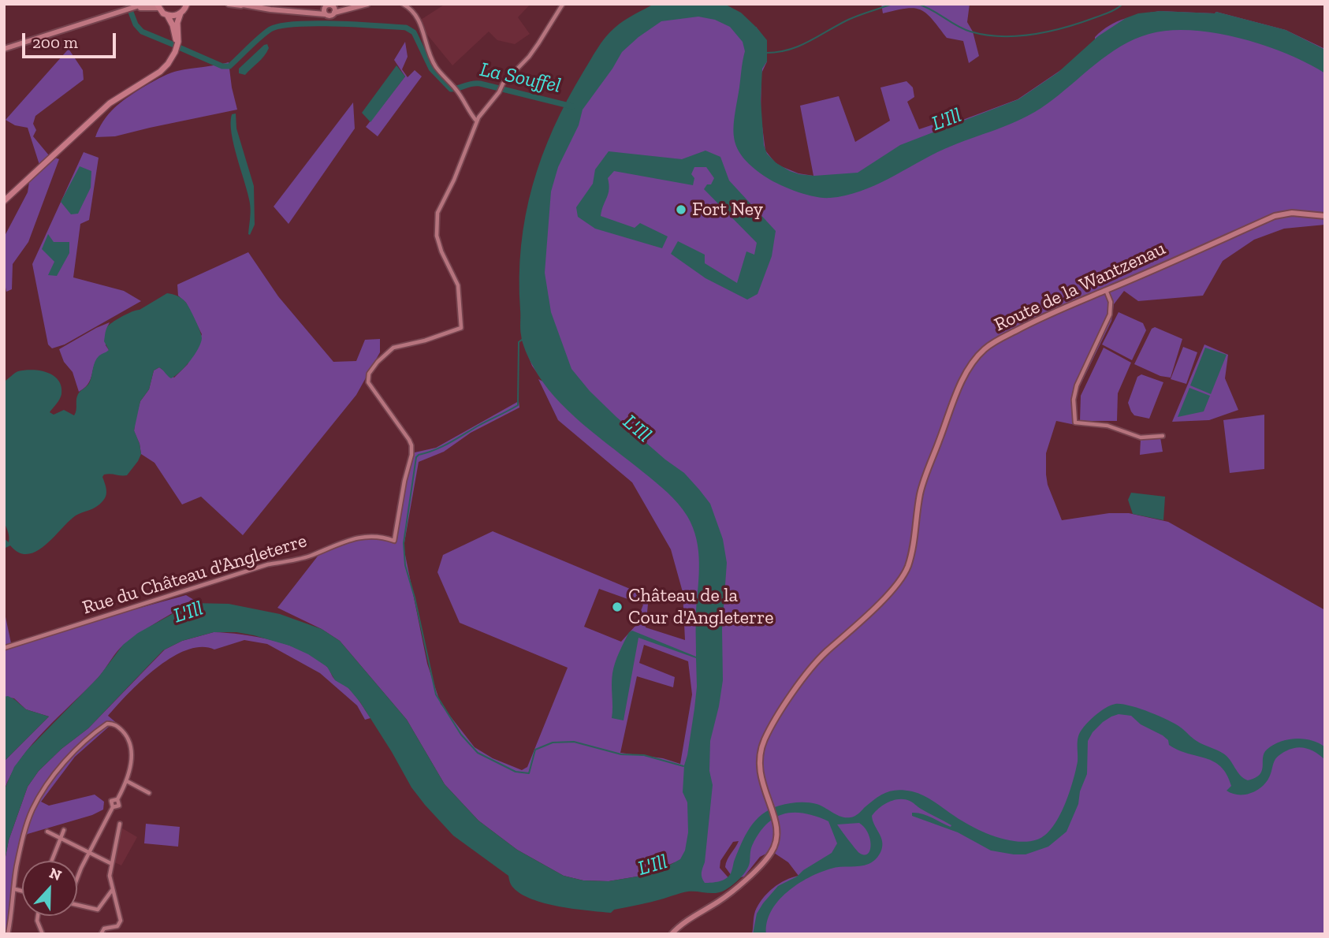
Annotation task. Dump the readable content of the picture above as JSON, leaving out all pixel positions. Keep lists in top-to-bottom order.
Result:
{
  "streets": {
    "main road": ["Route de la Wantzenau"],
    "street": ["Rue du Château d'Angleterre"]
  },
  "water": ["La Souffel", "L'Ill"],
  "places": ["Fort Ney", "Château de la Cour d'Angleterre"],
  "scale_bar": "200 m",
  "north": "top"
}
